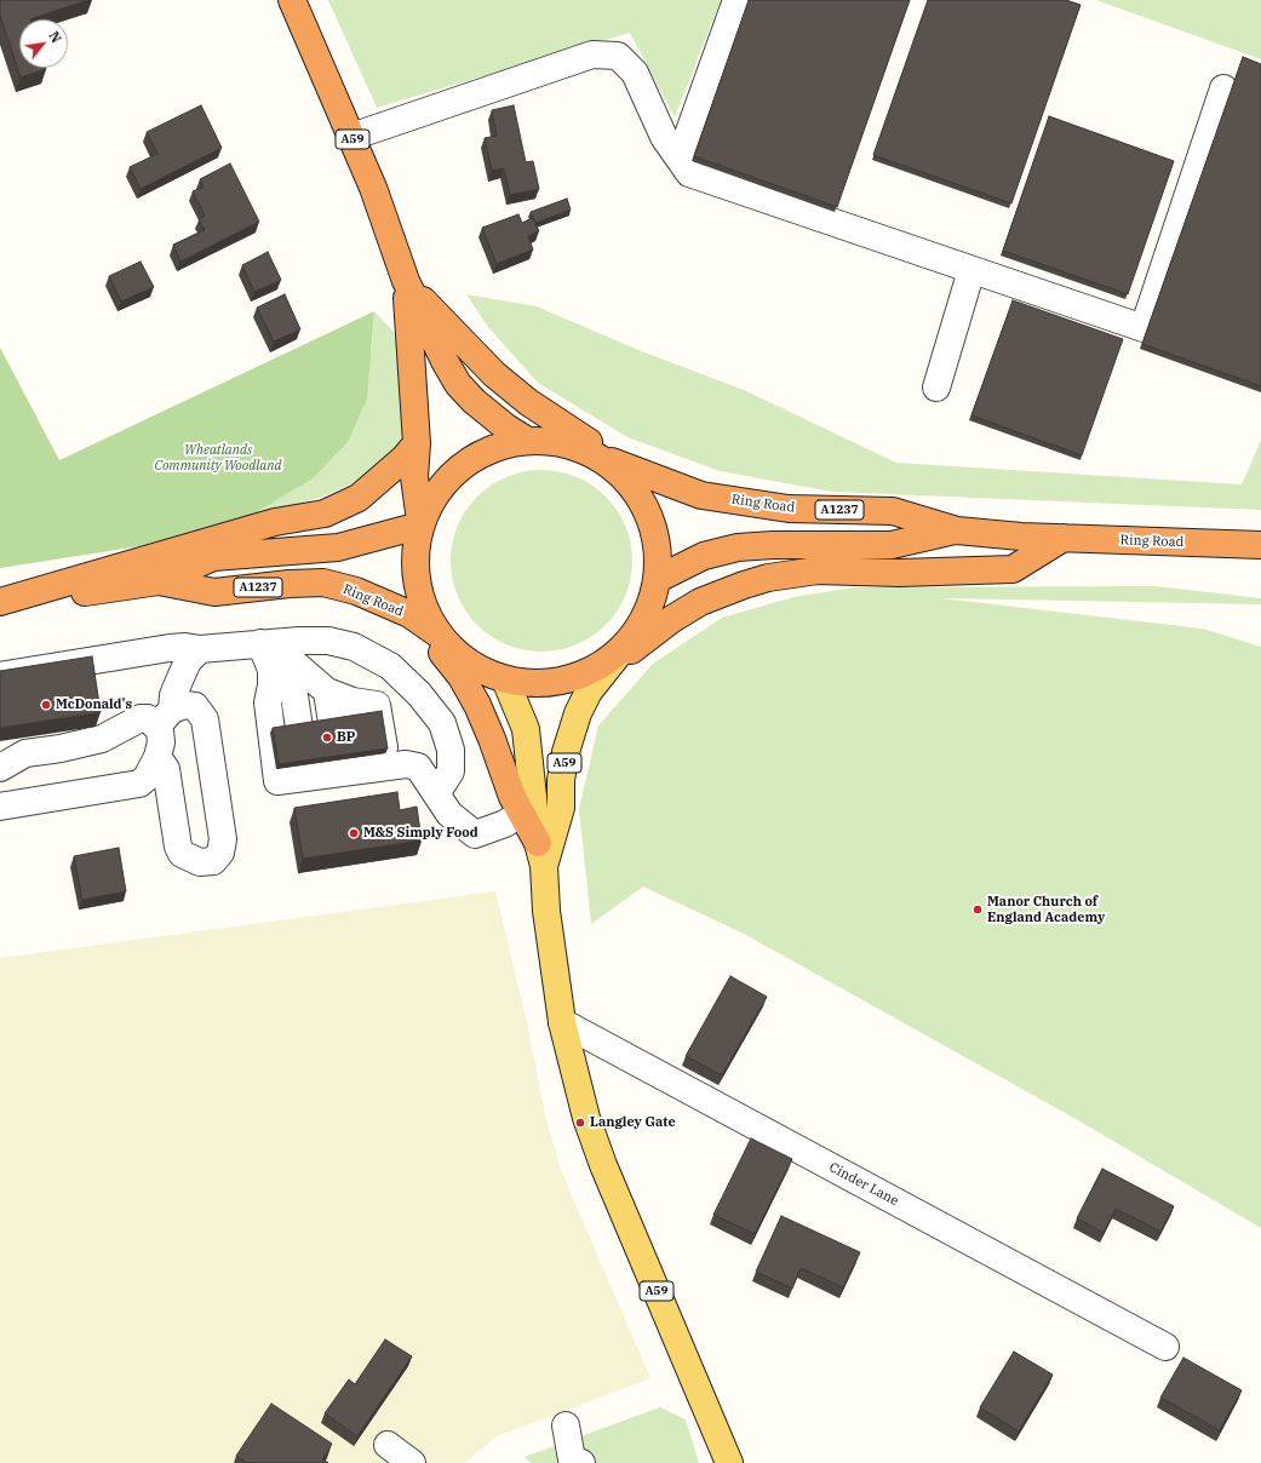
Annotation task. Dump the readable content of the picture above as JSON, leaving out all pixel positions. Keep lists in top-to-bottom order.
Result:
{
  "streets": {
    "highway": ["A59", "Ring Road", "A1237"],
    "lane": ["Cinder Lane"]
  },
  "crossings": [
    ["A59", "Ring Road"],
    ["A59", "Cinder Lane"]
  ],
  "parks": ["Wheatlands Community Woodland"],
  "places": [
    "McDonald's",
    "BP",
    "M&S Simply Food",
    "Manor Church of England Academy",
    "Langley Gate"
  ],
  "north": "top right"
}
